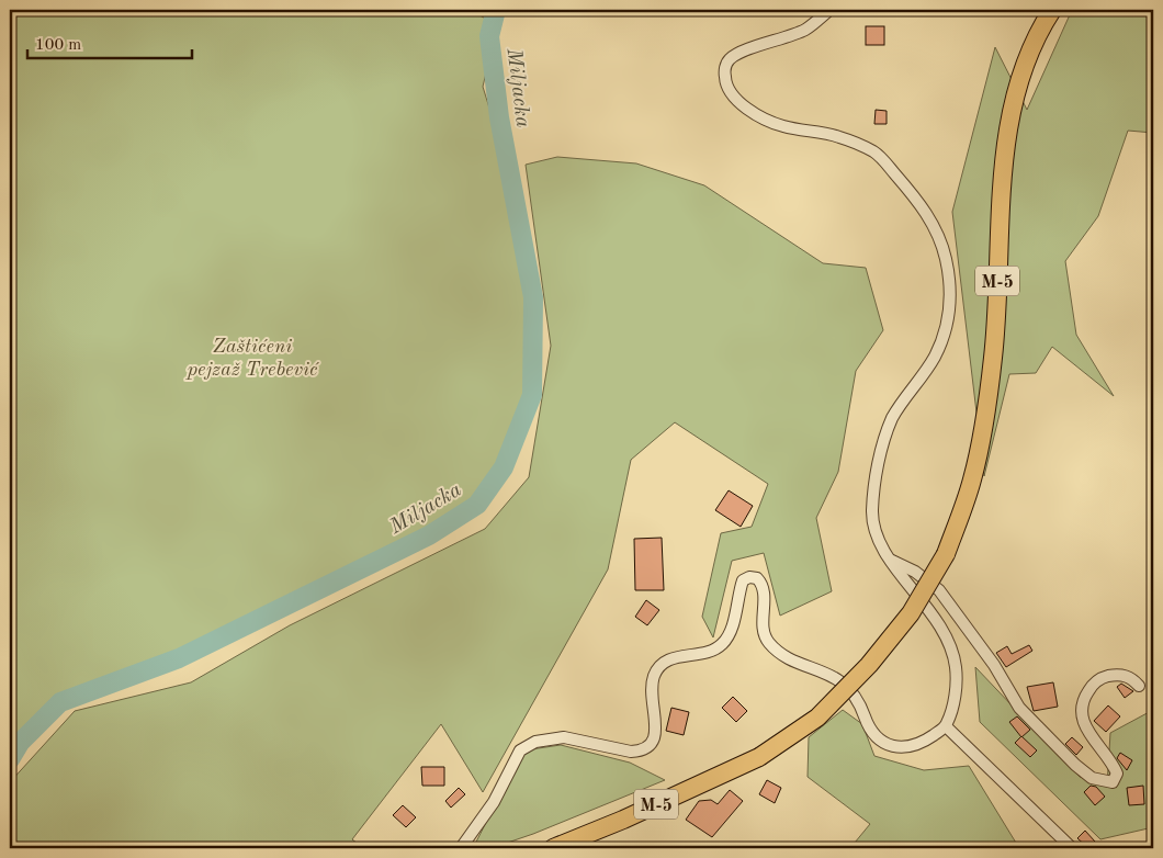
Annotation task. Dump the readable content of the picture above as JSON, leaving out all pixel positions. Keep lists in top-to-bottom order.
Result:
{
  "streets": {
    "main road": ["M-5"]
  },
  "water": ["Miljacka"],
  "parks": ["Zaštićeni pejzaž Trebević"],
  "scale_bar": "100 m"
}
